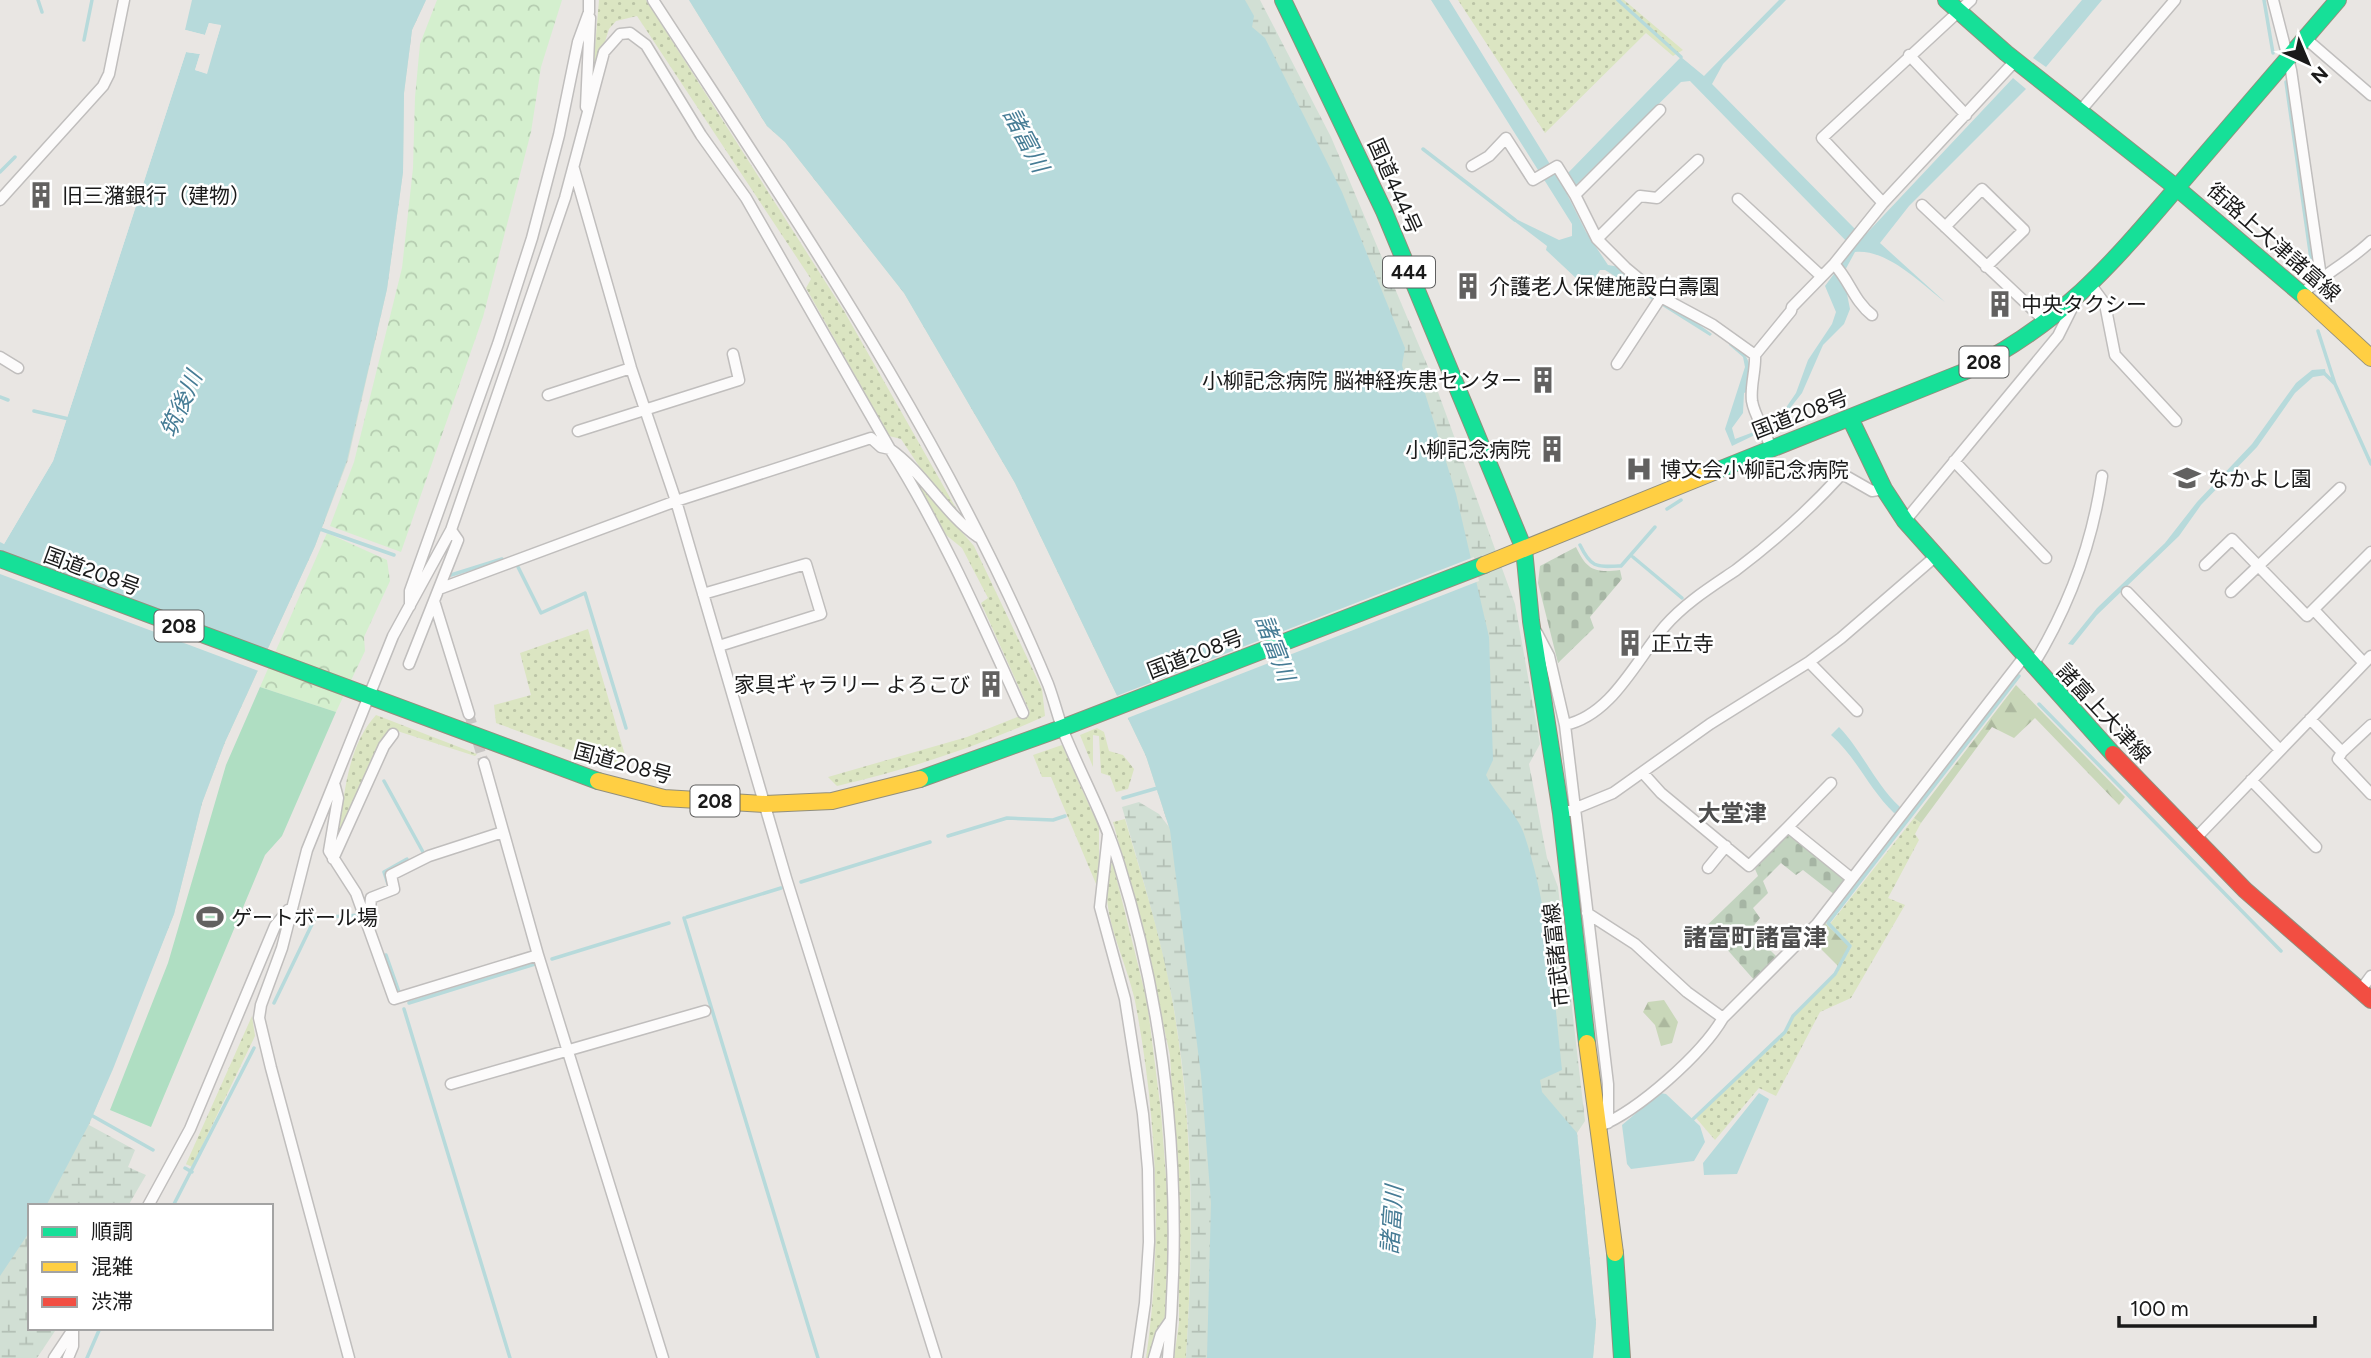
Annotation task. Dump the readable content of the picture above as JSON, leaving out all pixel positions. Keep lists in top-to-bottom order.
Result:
{
  "streets": {
    "main road": [
      "国道444号",
      "街路上大津諸富線",
      "444",
      "208",
      "国道208号",
      "諸富上大津線",
      "市武諸富線"
    ]
  },
  "crossings": [
    ["国道444号", "国道208号"],
    ["国道444号", "市武諸富線"],
    ["街路上大津諸富線", "国道208号"],
    ["国道208号", "諸富上大津線"],
    ["国道208号", "市武諸富線"]
  ],
  "districts": ["大堂津", "諸富町諸富津"],
  "water": ["諸富川", "筑後川"],
  "places": {
    "building": [
      "旧三潴銀行（建物）",
      "介護老人保健施設白壽園",
      "中央タクシー",
      "小柳記念病院 脳神経疾患センター",
      "小柳記念病院",
      "正立寺",
      "家具ギャラリー よろこび"
    ],
    "hospital": ["博文会小柳記念病院"],
    "school or university": ["なかよし園"],
    "sports": ["ゲートボール場"]
  },
  "legend": ["順調", "混雑", "渋滞"],
  "scale_bar": "100 m",
  "north": "bottom right"
}
